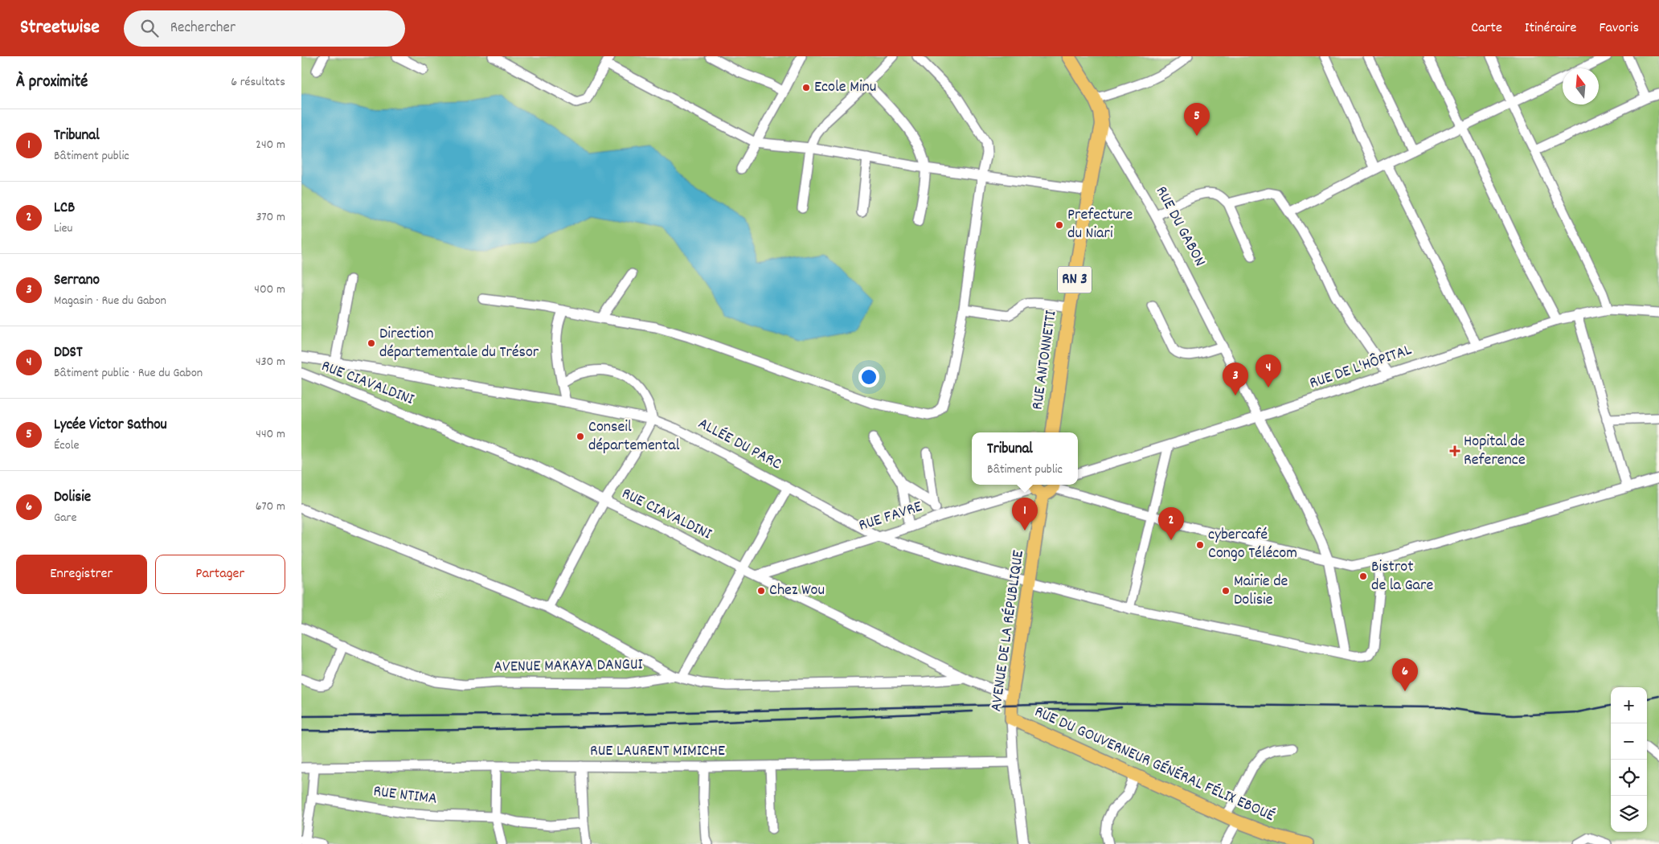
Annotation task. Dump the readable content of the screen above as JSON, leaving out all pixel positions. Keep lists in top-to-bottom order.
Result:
{
  "streets": {
    "highway": ["RUE DU GABON", "RN 3", "RUE ANTONNETTI"],
    "main road": ["AVENUE DE LA RÉPUBLIQUE", "RUE DU GOUVERNEUR GÉNÉRAL FÉLIX EBOUÉ"],
    "street": [
      "RUE DE L'HÔPITAL",
      "RUE CIAVALDINI",
      "ALLÉE DU PARC",
      "RUE FAVRE",
      "AVENUE MAKAYA DANGUI",
      "RUE LAURENT MIMICHE",
      "RUE NTIMA"
    ]
  },
  "crossings": [
    ["RUE DU GABON", "RUE ANTONNETTI"],
    ["RUE DU GABON", "RUE DE L'HÔPITAL"],
    ["RUE DU GABON", "ALLÉE DU PARC"],
    ["RUE CIAVALDINI", "RUE FAVRE"],
    ["RUE CIAVALDINI", "AVENUE DE LA RÉPUBLIQUE"],
    ["RUE CIAVALDINI", "AVENUE MAKAYA DANGUI"],
    ["ALLÉE DU PARC", "RUE FAVRE"],
    ["ALLÉE DU PARC", "AVENUE DE LA RÉPUBLIQUE"],
    ["RUE FAVRE", "AVENUE DE LA RÉPUBLIQUE"],
    ["AVENUE DE LA RÉPUBLIQUE", "RUE LAURENT MIMICHE"],
    ["AVENUE DE LA RÉPUBLIQUE", "RUE DU GOUVERNEUR GÉNÉRAL FÉLIX EBOUÉ"]
  ],
  "places": {
    "other": [
      "Ecole Minu",
      "Prefecture du Niari",
      "Direction départementale du Trésor",
      "Conseil départemental",
      "cybercafé Congo Télécom",
      "Bistrot de la Gare",
      "Chez Wou",
      "Mairie de Dolisie"
    ],
    "health": ["Hopital de Reference"]
  },
  "north": "top",
  "page": {
    "header": "Streetwise",
    "search": "Rechercher",
    "nav": ["Carte", "Itinéraire", "Favoris"],
    "heading": ["À proximité", "6 résultats"],
    "pins": [
      "5",
      "4",
      "3",
      "1",
      "2",
      "6"
    ],
    "list": [
      {
        "mark": "1",
        "name": "Tribunal",
        "note": "Bâtiment public",
        "value": "240 m"
      },
      {
        "mark": "2",
        "name": "LCB",
        "note": "Lieu",
        "value": "370 m"
      },
      {
        "mark": "3",
        "name": "Serrano",
        "note": "Magasin · Rue du Gabon",
        "value": "400 m"
      },
      {
        "mark": "4",
        "name": "DDST",
        "note": "Bâtiment public · Rue du Gabon",
        "value": "430 m"
      },
      {
        "mark": "5",
        "name": "Lycée Victor Sathou",
        "note": "École",
        "value": "440 m"
      },
      {
        "mark": "6",
        "name": "Dolisie",
        "note": "Gare",
        "value": "670 m"
      }
    ],
    "popup": ["Tribunal", "Bâtiment public"],
    "buttons": ["Enregistrer", "Partager"],
    "map_buttons": ["+", "−"]
  }
}
